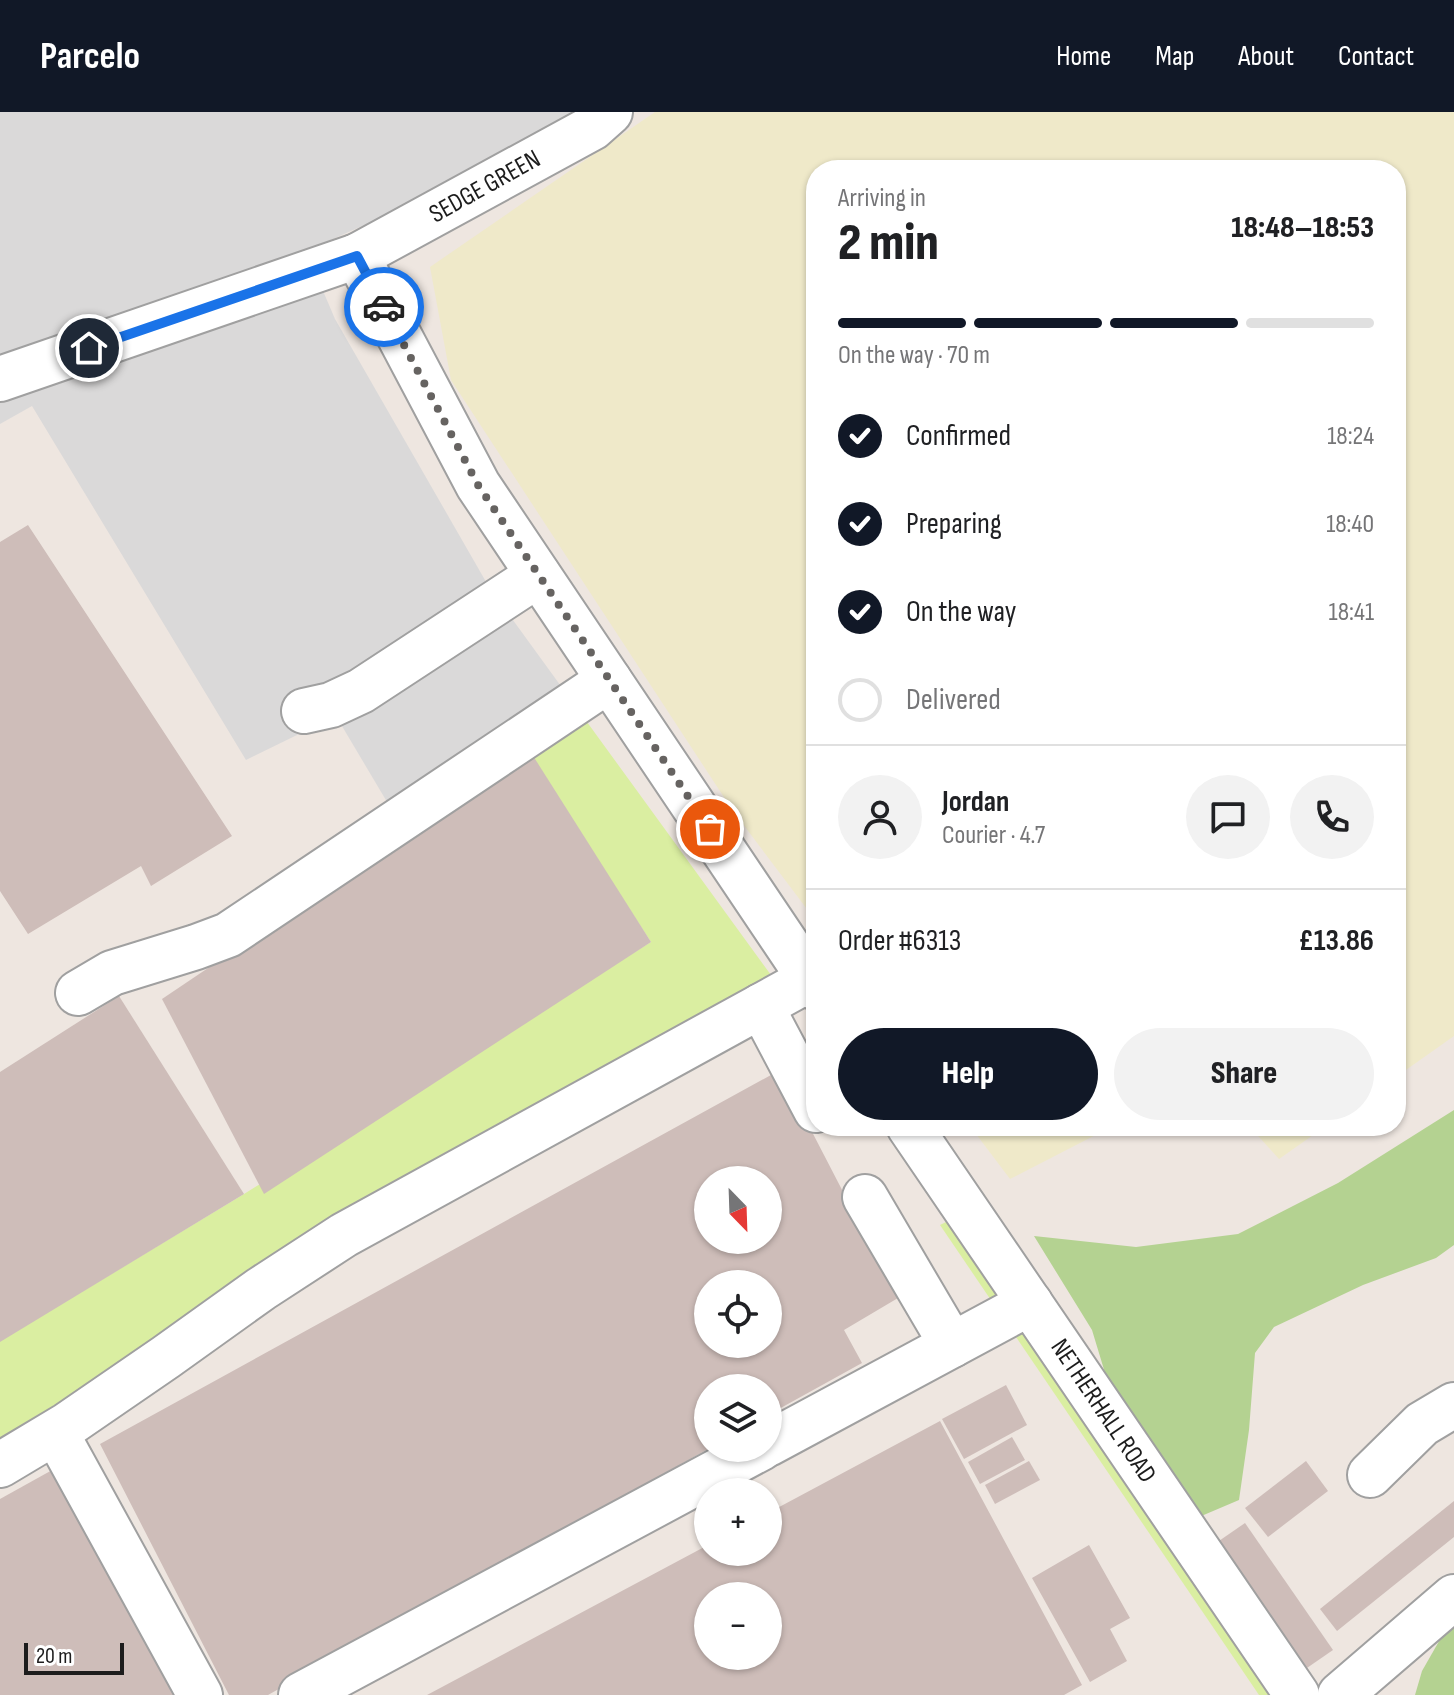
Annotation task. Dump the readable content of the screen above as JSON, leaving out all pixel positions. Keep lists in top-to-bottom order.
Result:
{
  "streets": {
    "street": ["SEDGE GREEN", "NETHERHALL ROAD"]
  },
  "scale_bar": "20 m",
  "north": "bottom right",
  "page": {
    "header": "Parcelo",
    "nav": [
      "Home",
      "Map",
      "About",
      "Contact"
    ],
    "heading": ["2 min", "Arriving in", "18:48–18:53"],
    "panel": [
      "Jordan",
      "Courier · 4.7",
      "Order #6313",
      "£13.86"
    ],
    "bar": "On the way · 70 m",
    "list": [
      ["Confirmed", "18:24"],
      ["Preparing", "18:40"],
      ["On the way", "18:41"],
      "Delivered"
    ],
    "buttons": ["Help", "Share"],
    "map_buttons": ["+", "−"],
    "scale": "20 m"
  }
}
